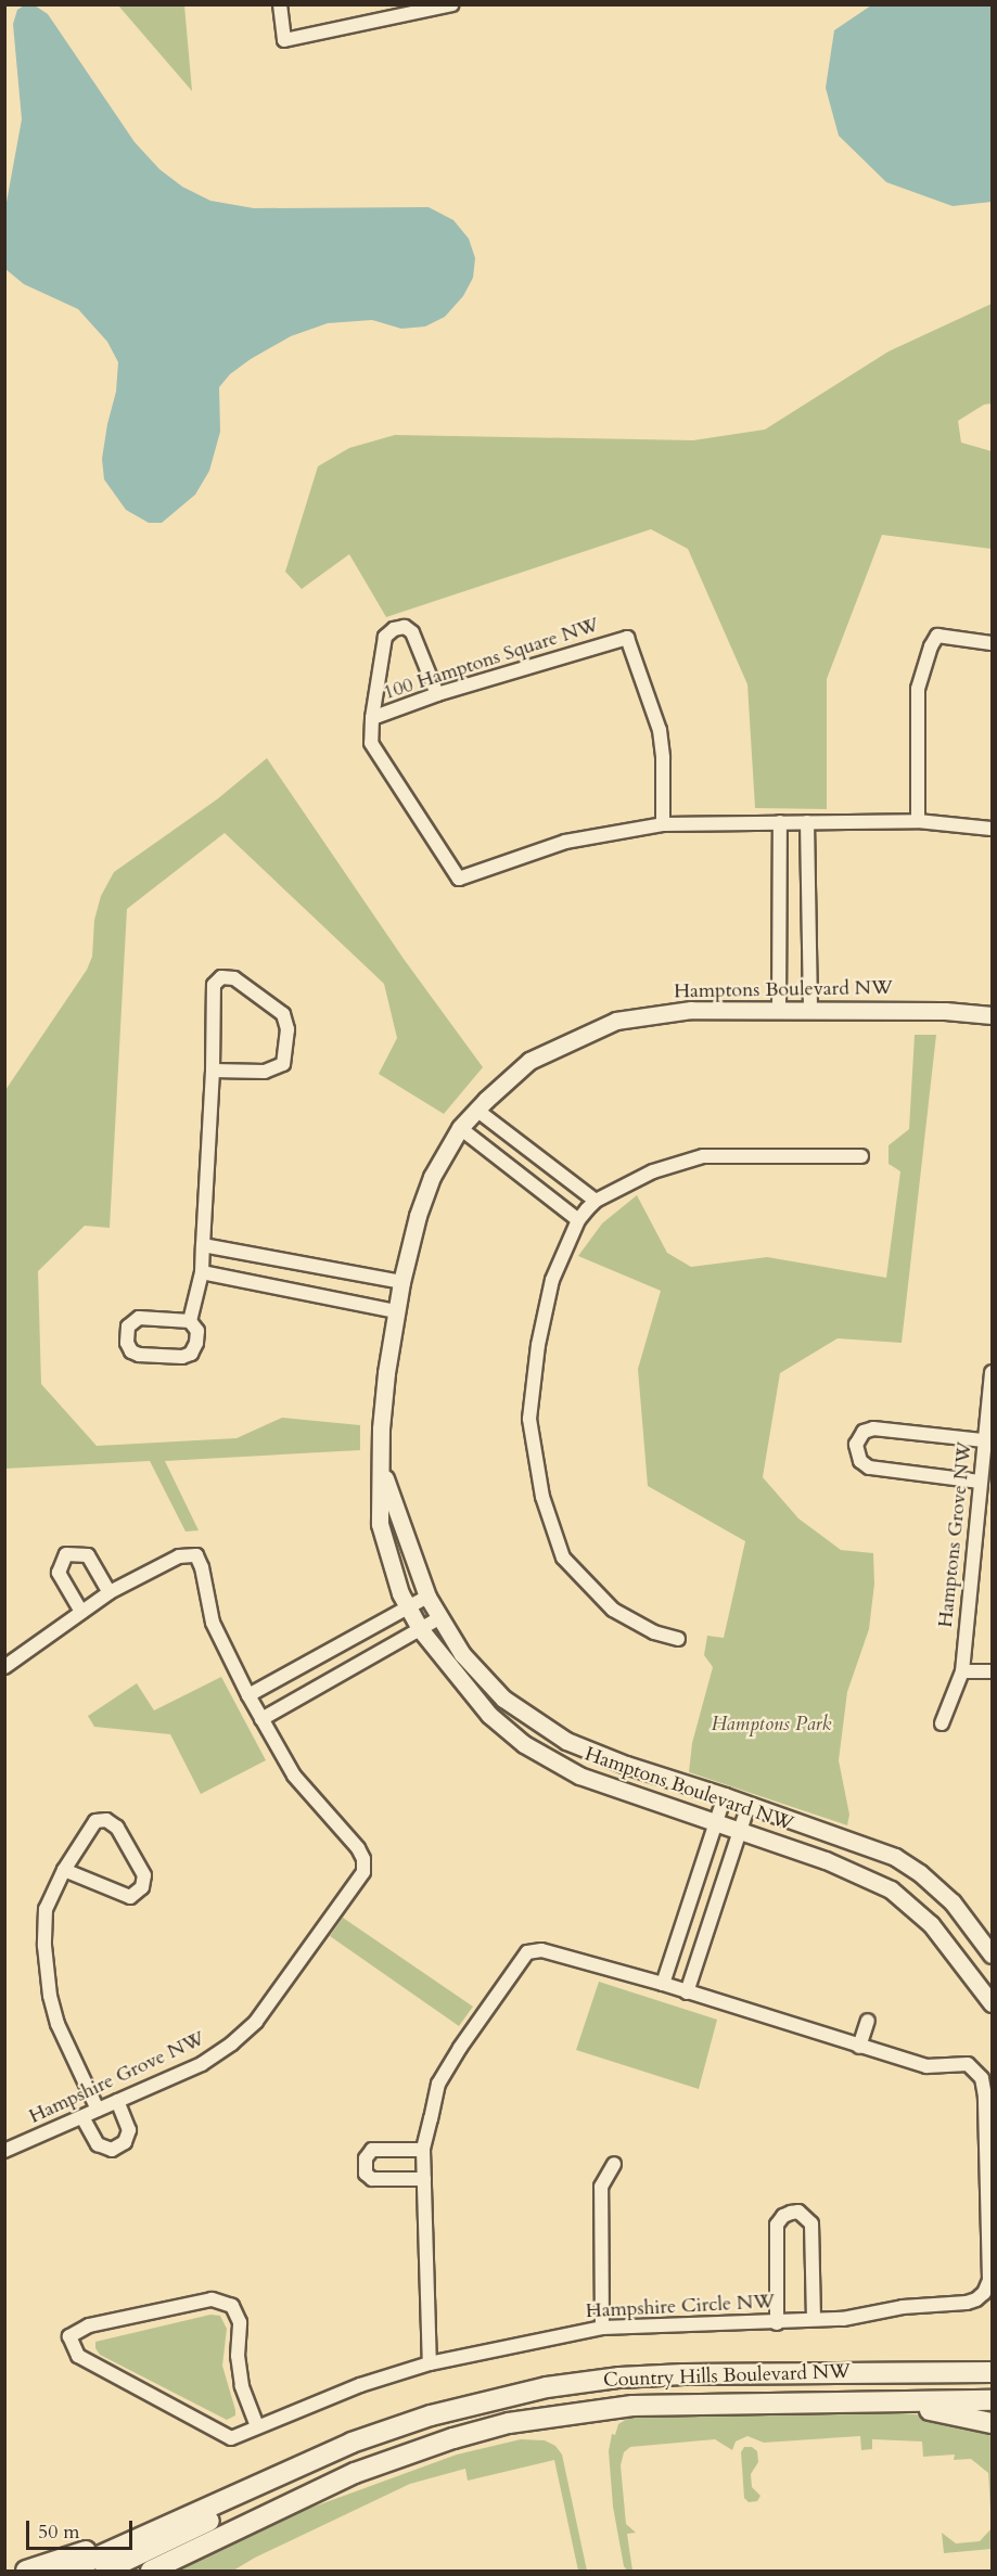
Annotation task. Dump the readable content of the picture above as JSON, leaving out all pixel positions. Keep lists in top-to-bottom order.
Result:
{
  "streets": {
    "main road": ["Country Hills Boulevard NW"],
    "street": [
      "100 Hamptons Square NW",
      "Hamptons Boulevard NW",
      "Hamptons Grove NW",
      "Hampshire Grove NW",
      "Hampshire Circle NW"
    ]
  },
  "parks": ["Hamptons Park"],
  "scale_bar": "50 m"
}
